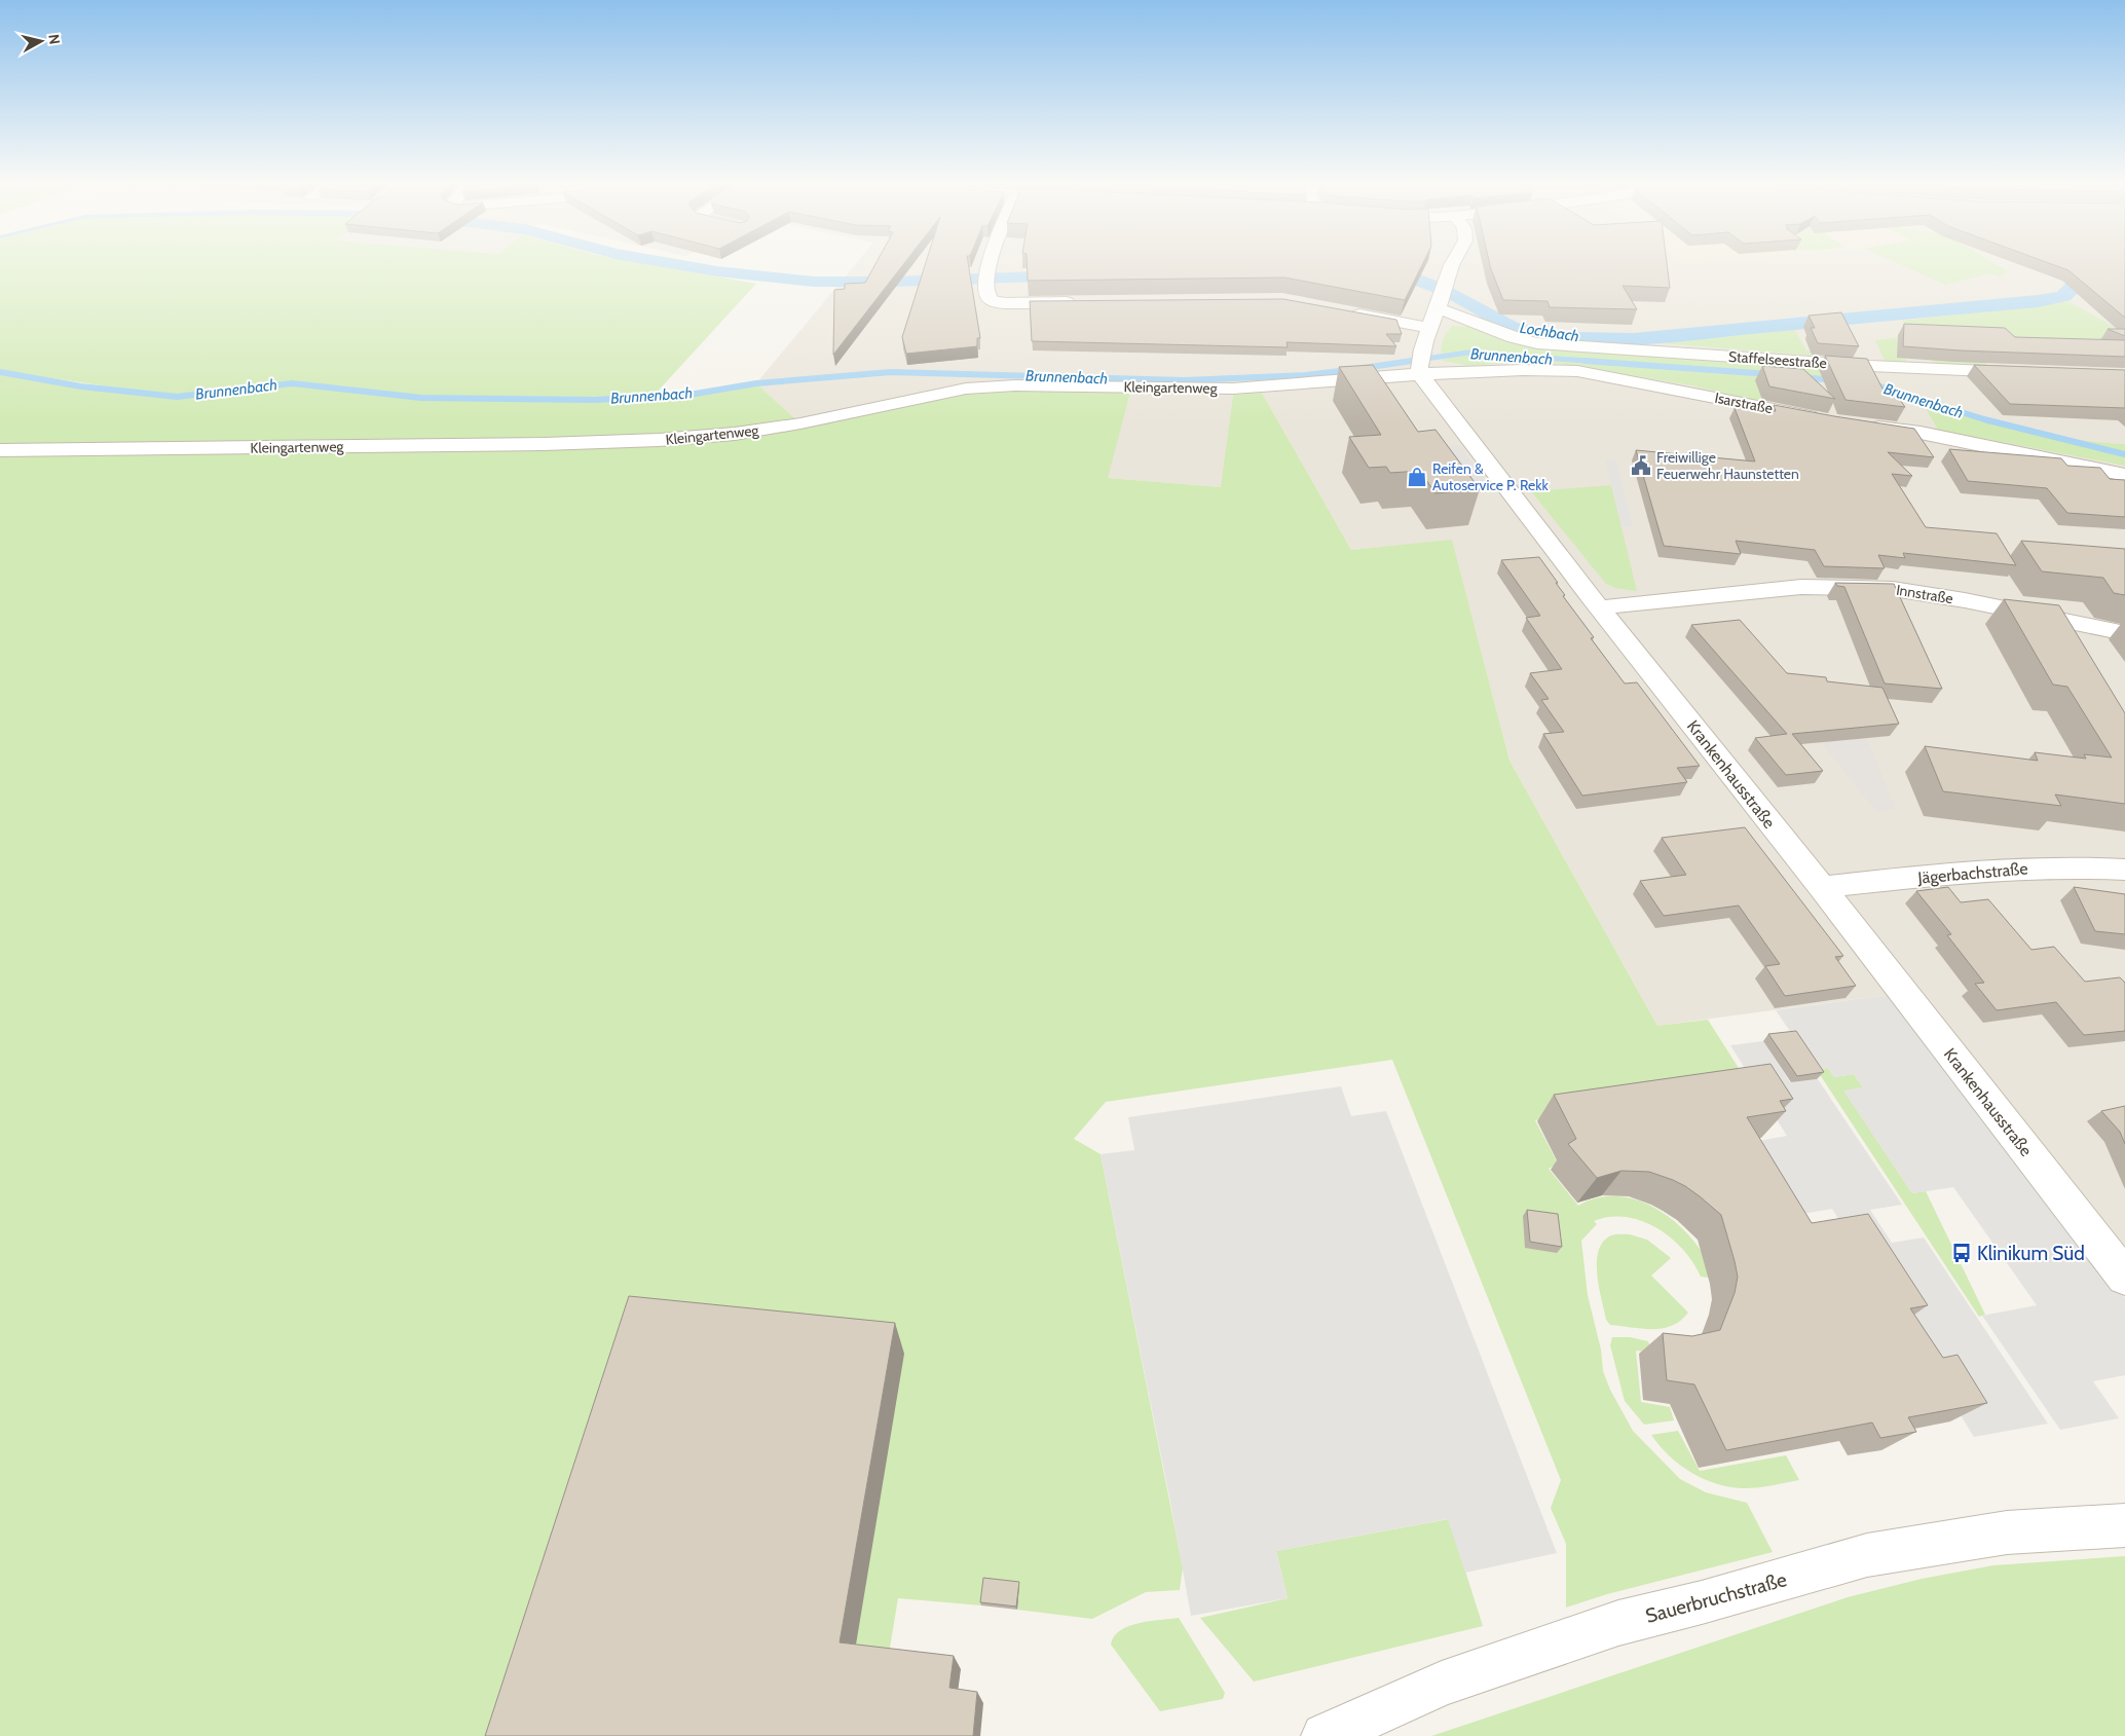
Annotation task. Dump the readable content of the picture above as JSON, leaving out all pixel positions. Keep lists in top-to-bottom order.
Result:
{
  "streets": {
    "street": [
      "Staffelseestraße",
      "Kleingartenweg",
      "Isarstraße",
      "Innstraße",
      "Krankenhausstraße",
      "Jägerbachstraße",
      "Sauerbruchstraße"
    ]
  },
  "crossings": [
    ["Kleingartenweg", "Isarstraße"],
    ["Kleingartenweg", "Krankenhausstraße"],
    ["Isarstraße", "Krankenhausstraße"],
    ["Innstraße", "Krankenhausstraße"],
    ["Krankenhausstraße", "Jägerbachstraße"]
  ],
  "water": ["Lochbach", "Brunnenbach"],
  "places": {
    "public building": ["Freiwillige Feuerwehr Haunstetten"],
    "shop": ["Reifen & Autoservice P. Rekk"],
    "bus stop": ["Klinikum Süd"]
  },
  "north": "right"
}
